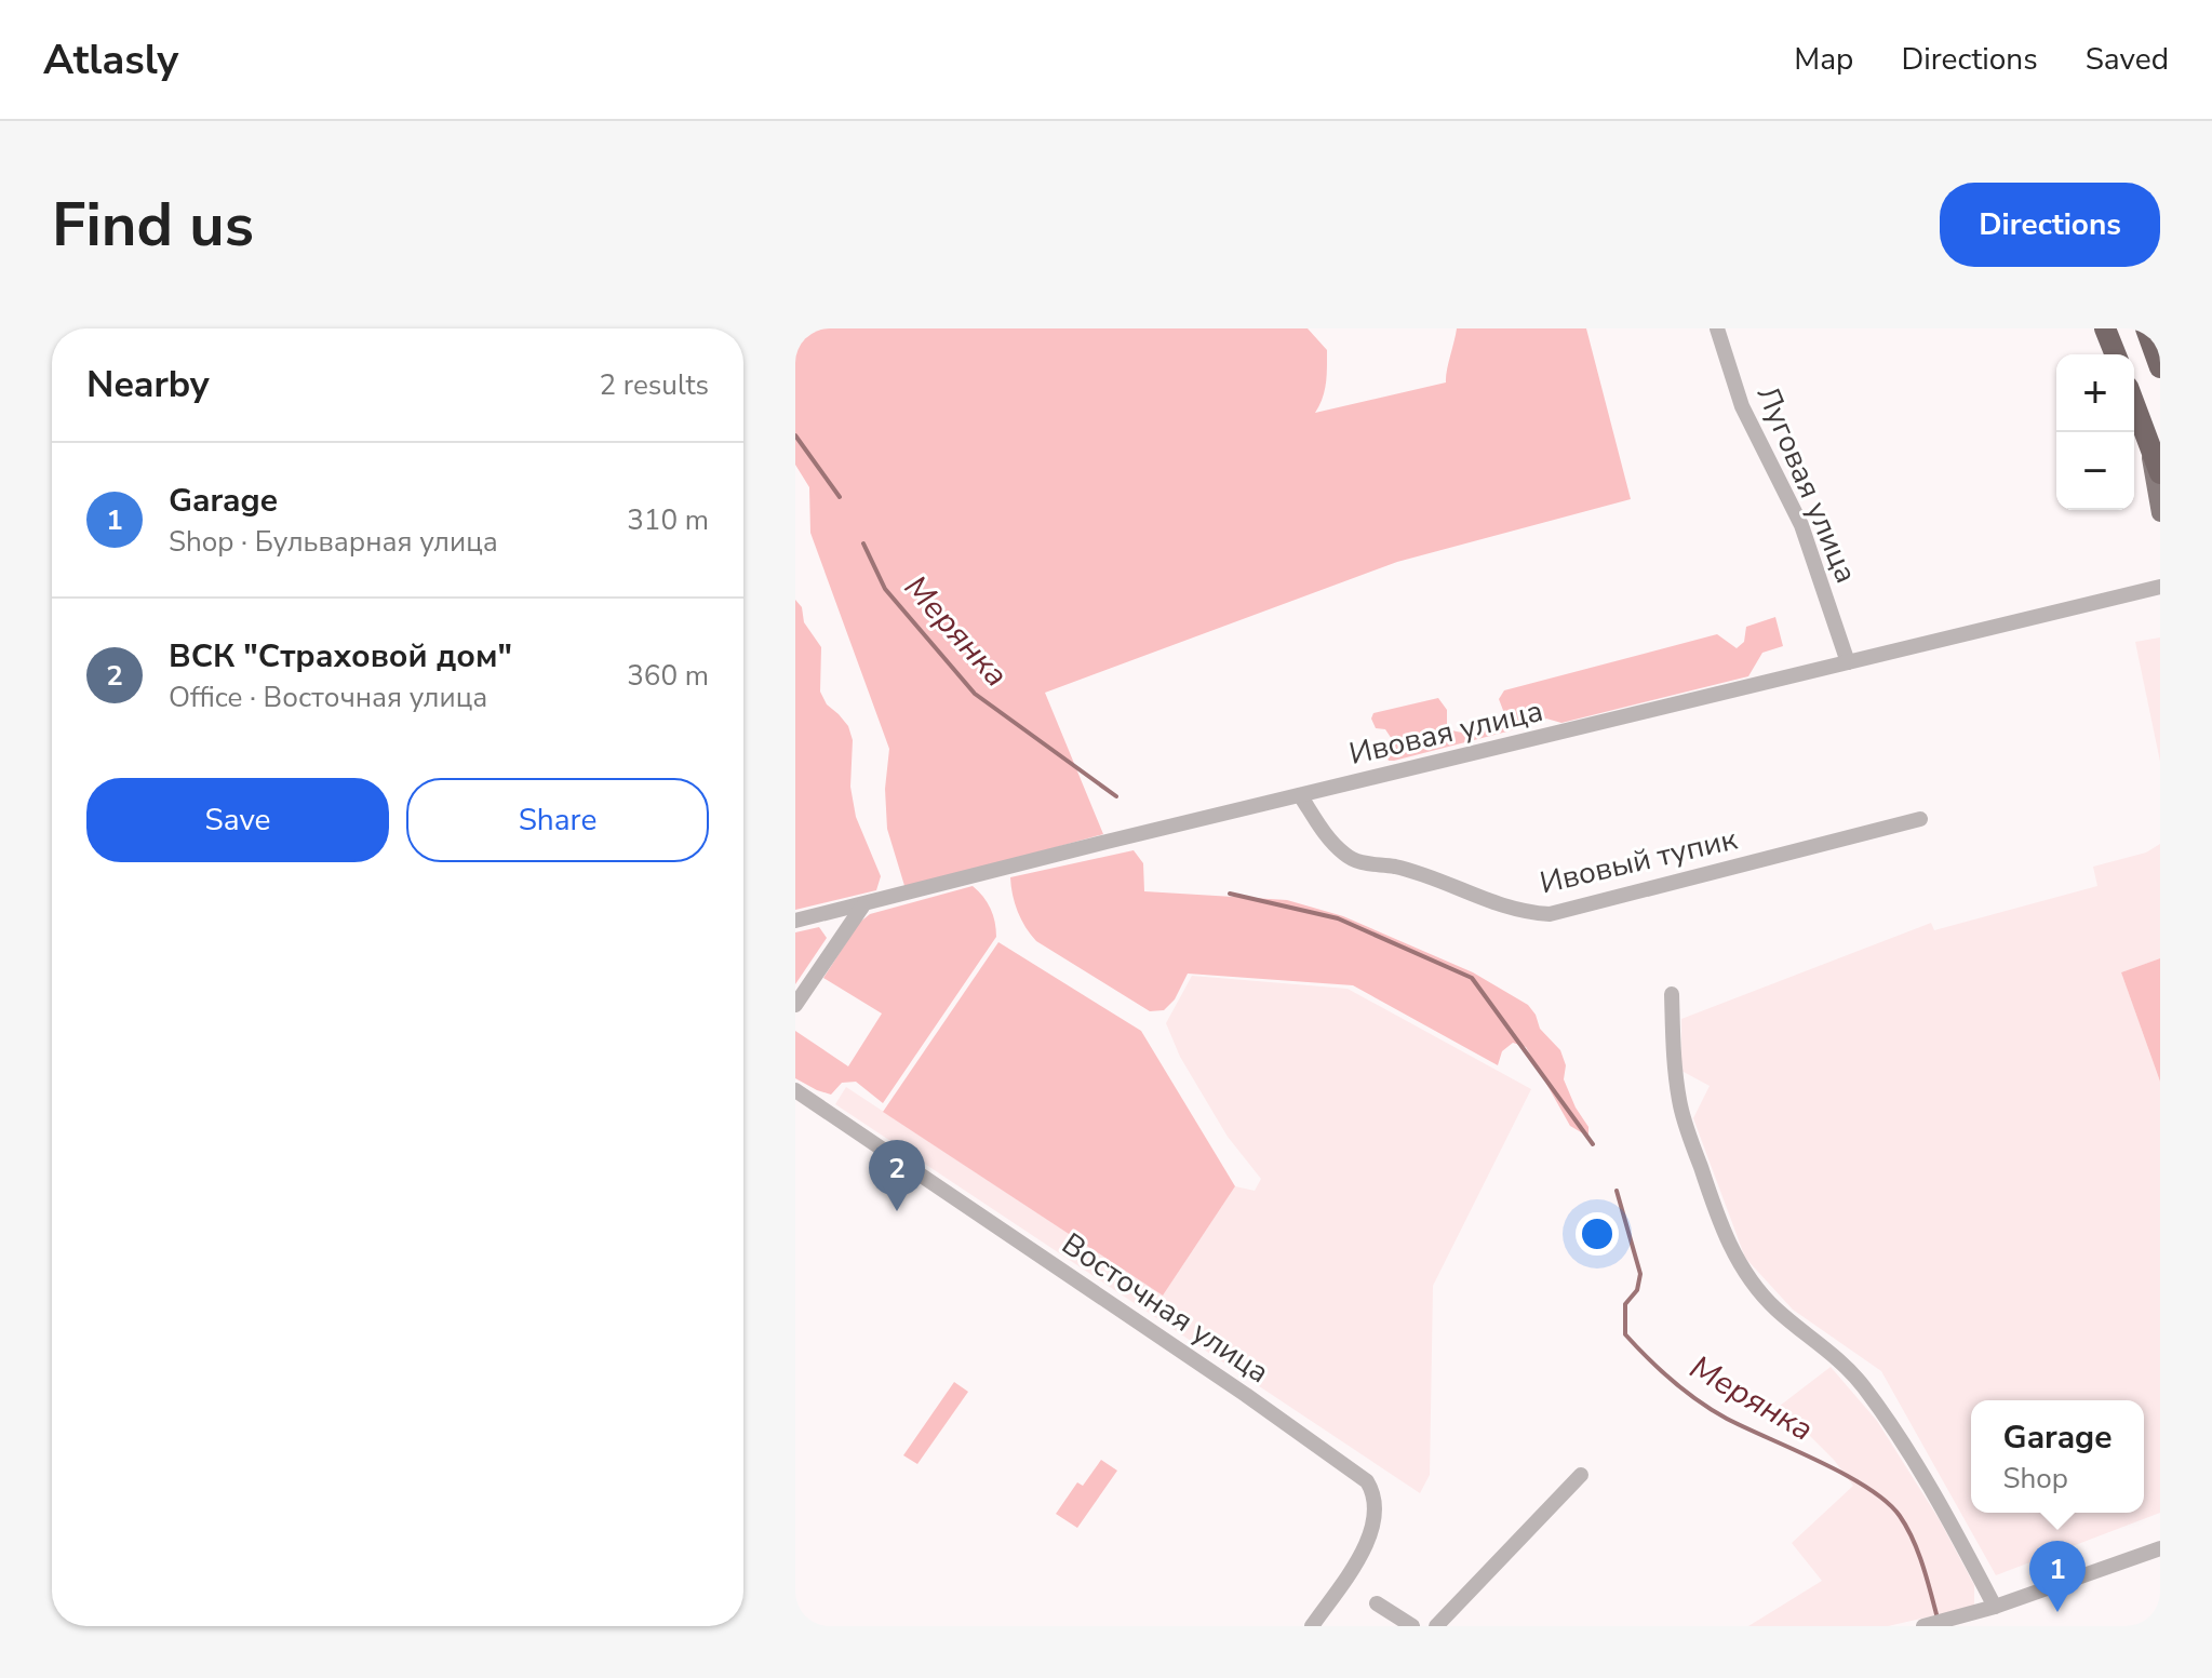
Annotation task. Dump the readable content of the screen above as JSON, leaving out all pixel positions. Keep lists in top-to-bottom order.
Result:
{
  "streets": {
    "street": [
      "Луговая улица",
      "Ивовая улица",
      "Ивовый тупик",
      "Восточная улица"
    ]
  },
  "crossings": [
    ["Луговая улица", "Ивовая улица"],
    ["Ивовая улица", "Ивовый тупик"]
  ],
  "water": ["Мерянка"],
  "page": {
    "header": "Atlasly",
    "nav": ["Map", "Directions", "Saved"],
    "buttons": [
      "Directions",
      ["Save", "Share"]
    ],
    "title": "Find us",
    "heading": ["Nearby", "2 results"],
    "map_buttons": ["+", "−"],
    "list": [
      {
        "mark": "1",
        "name": "Garage",
        "note": "Shop · Бульварная улица",
        "value": "310 m"
      },
      {
        "mark": "2",
        "name": "ВСК \"Страховой дом\"",
        "note": "Office · Восточная улица",
        "value": "360 m"
      }
    ],
    "pins": ["2", "1"],
    "popup": ["Garage", "Shop"]
  }
}
